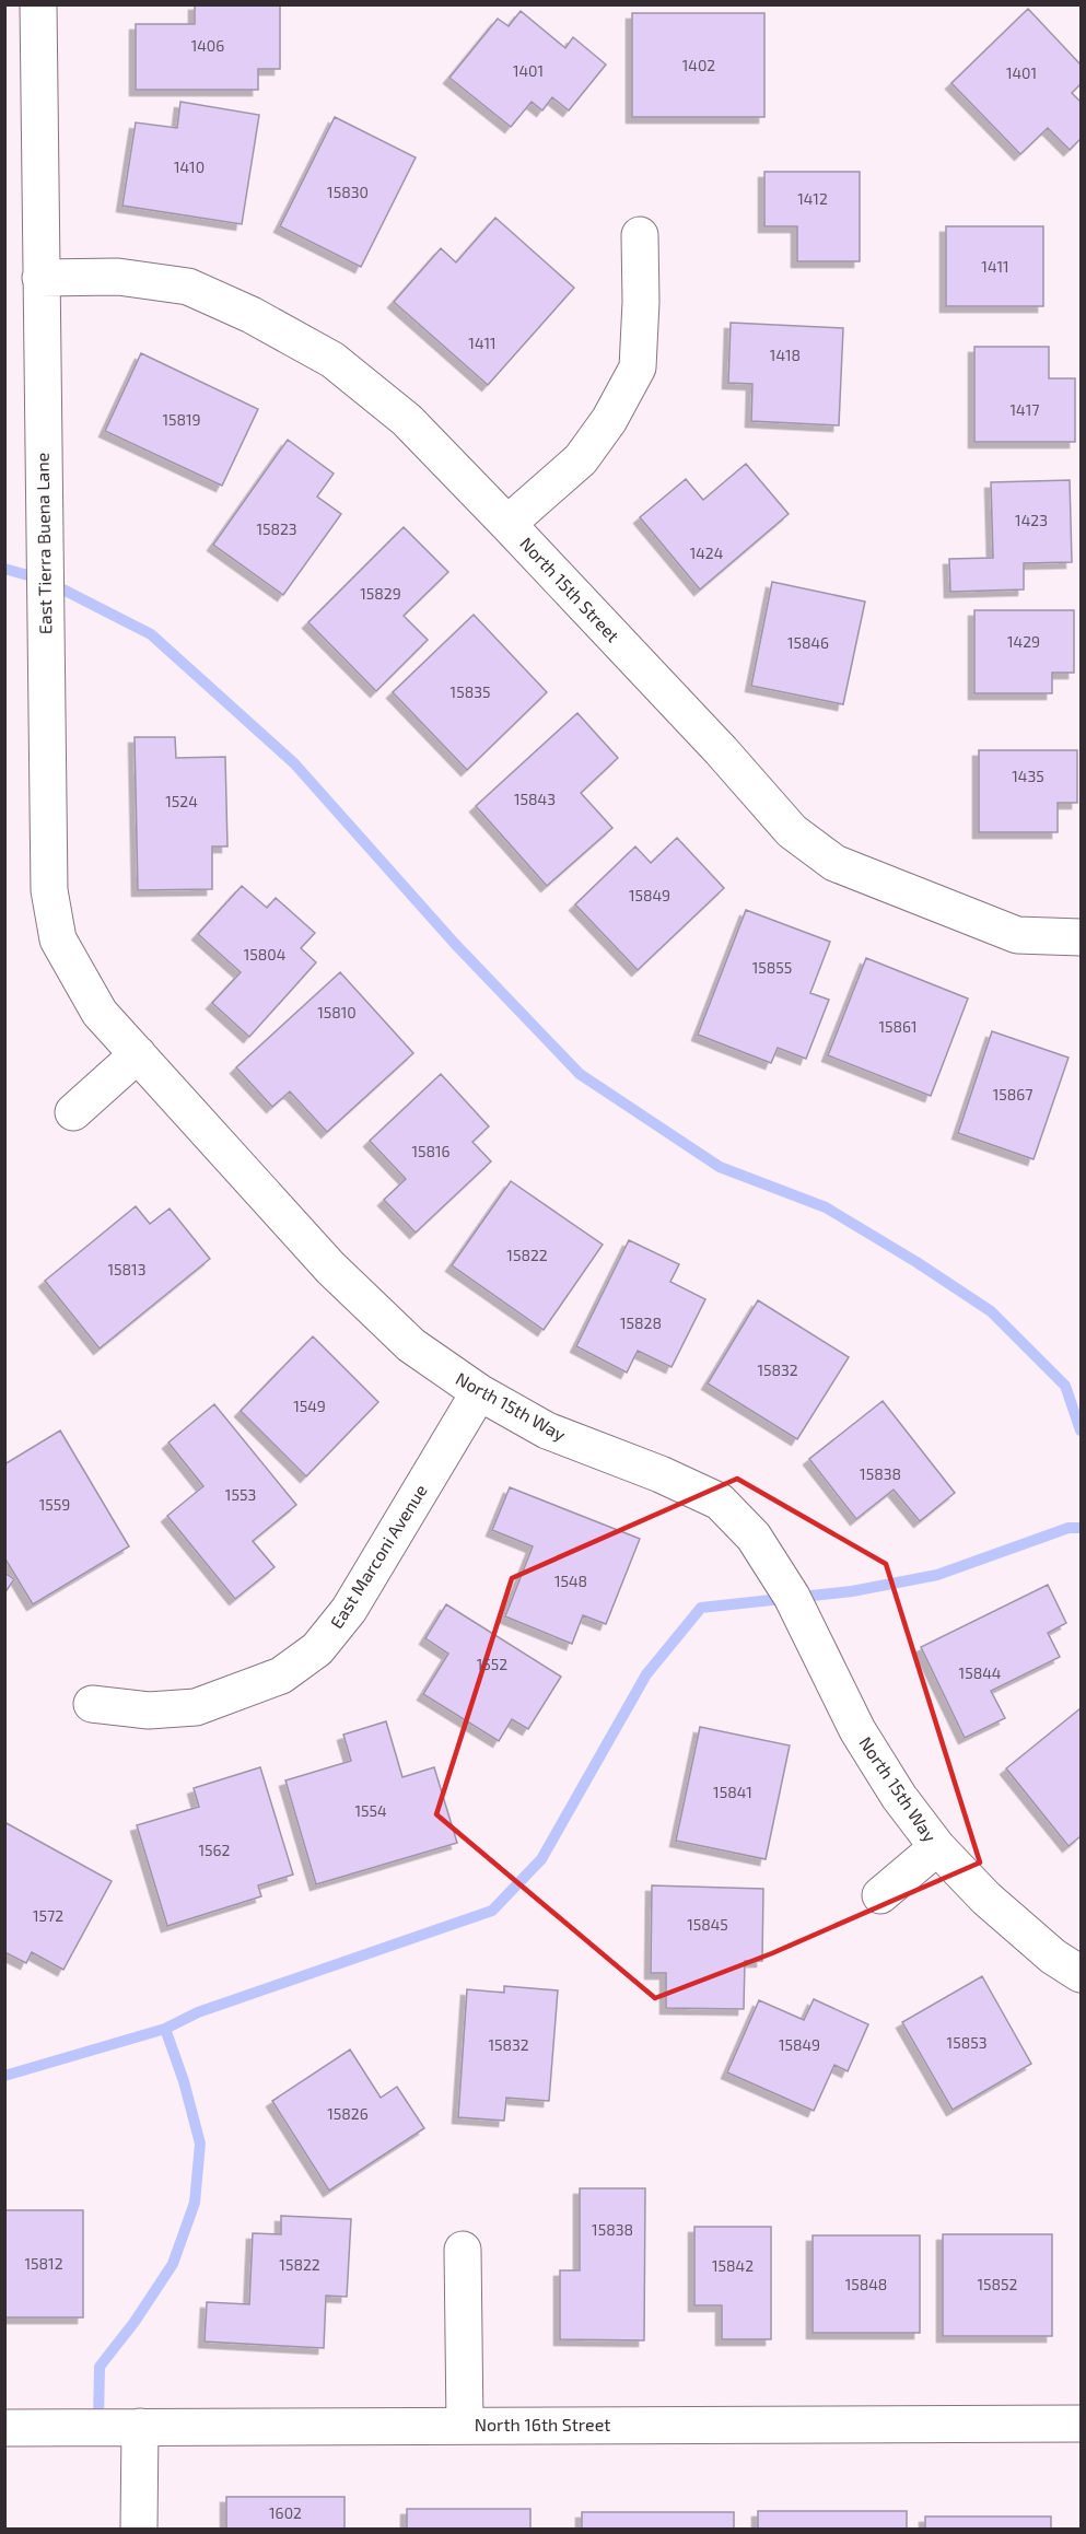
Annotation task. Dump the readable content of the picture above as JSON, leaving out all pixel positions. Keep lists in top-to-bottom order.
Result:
{
  "streets": {
    "street": [
      "East Tierra Buena Lane",
      "North 15th Street",
      "North 15th Way",
      "East Marconi Avenue",
      "North 16th Street"
    ]
  },
  "crossings": [
    ["East Tierra Buena Lane", "North 15th Street"],
    ["East Tierra Buena Lane", "North 15th Way"],
    ["North 15th Way", "East Marconi Avenue"]
  ],
  "house_numbers": [
    "1406",
    "1402",
    "1401",
    "1401",
    "1410",
    "15830",
    "1412",
    "1411",
    "1411",
    "1418",
    "1417",
    "15819",
    "1423",
    "15823",
    "1424",
    "15829",
    "1429",
    "15846",
    "15835",
    "1435",
    "15843",
    "1524",
    "15849",
    "15804",
    "15855",
    "15810",
    "15861",
    "15867",
    "15816",
    "15822",
    "15813",
    "15828",
    "15832",
    "1549",
    "15838",
    "1553",
    "1559",
    "1548",
    "1552",
    "15844",
    "15841",
    "1554",
    "1562",
    "1572",
    "15845",
    "15853",
    "15832",
    "15849",
    "15826",
    "15838",
    "15812",
    "15822",
    "15842",
    "15848",
    "15852",
    "1602"
  ]
}
